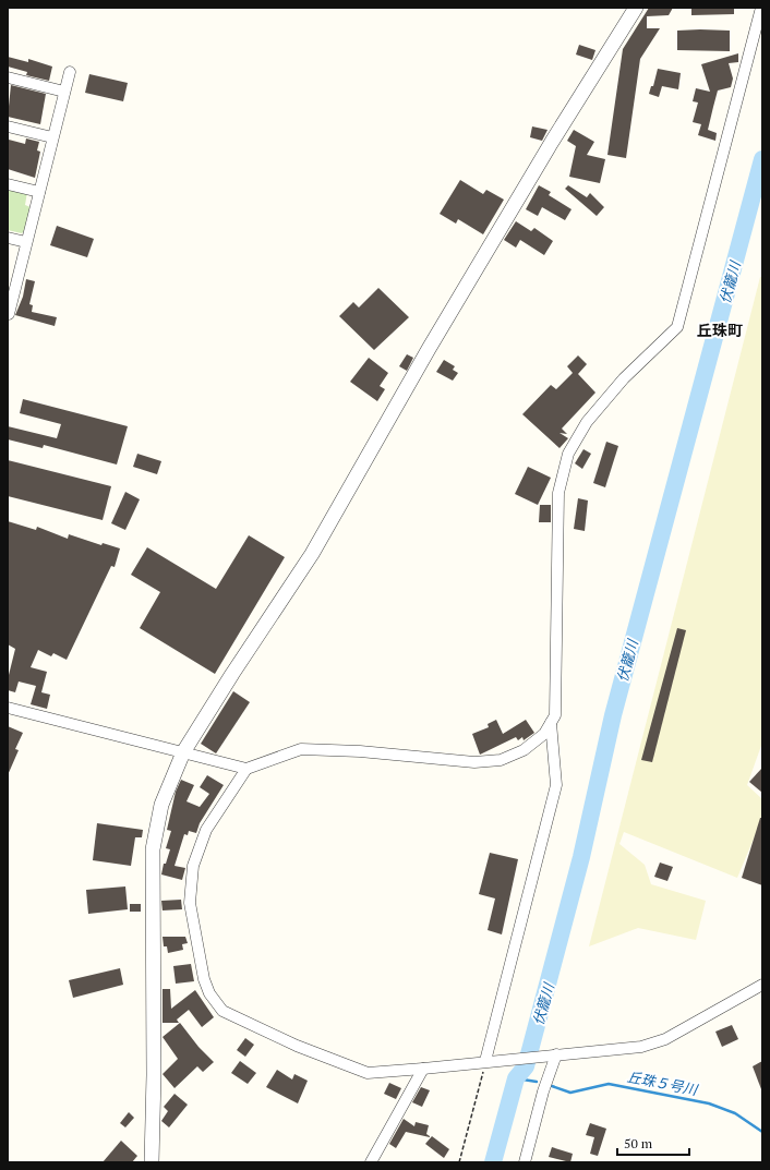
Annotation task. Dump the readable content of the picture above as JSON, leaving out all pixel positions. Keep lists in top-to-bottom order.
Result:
{
  "districts": ["丘珠町"],
  "water": ["伏籠川", "丘珠５号川"],
  "scale_bar": "50 m"
}
